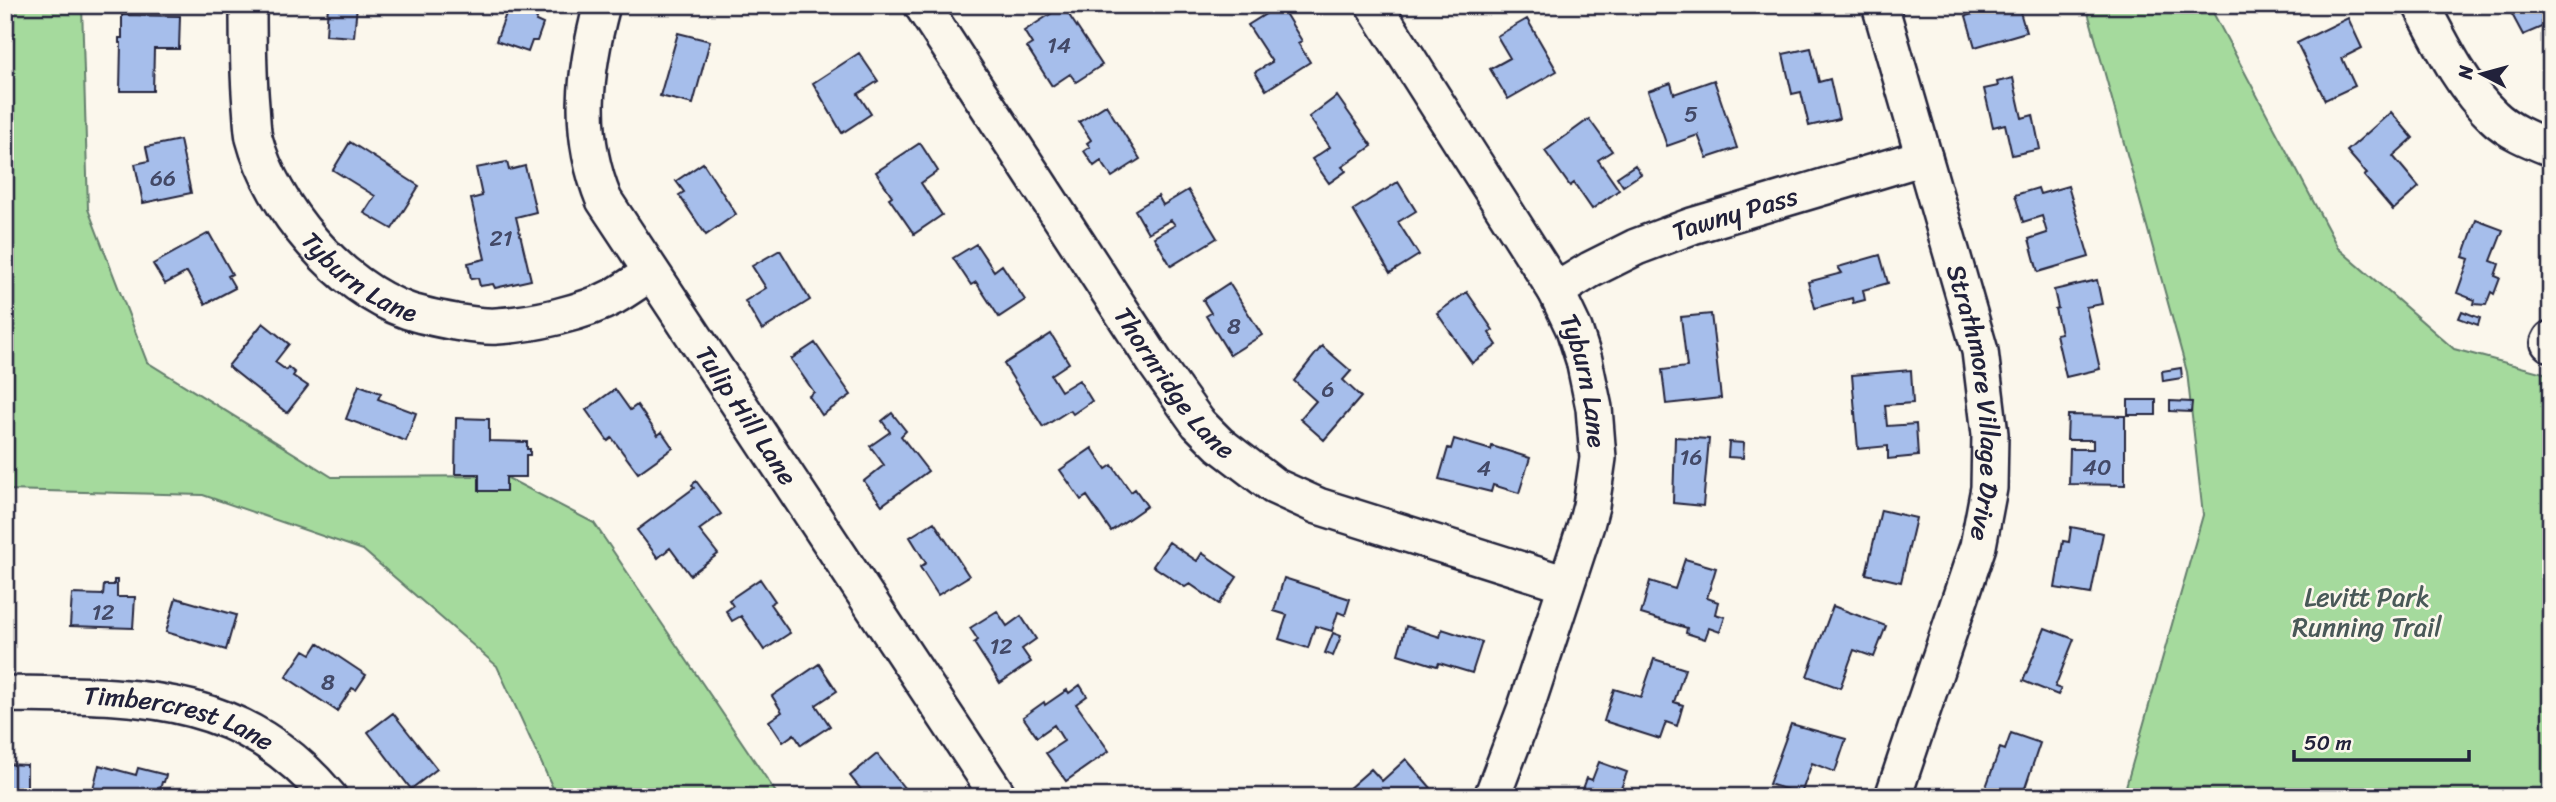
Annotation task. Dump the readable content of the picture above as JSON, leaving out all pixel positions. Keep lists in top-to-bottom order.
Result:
{
  "streets": {
    "street": [
      "Tawny Pass",
      "Tyburn Lane",
      "Thornridge Lane",
      "Strathmore Village Drive",
      "Tulip Hill Lane",
      "Timbercrest Lane"
    ]
  },
  "crossings": [
    ["Tawny Pass", "Tyburn Lane"],
    ["Tawny Pass", "Strathmore Village Drive"],
    ["Tyburn Lane", "Thornridge Lane"],
    ["Tyburn Lane", "Tulip Hill Lane"]
  ],
  "parks": ["Levitt Park Running Trail"],
  "house_numbers": [
    "14",
    "5",
    "66",
    "21",
    "8",
    "6",
    "16",
    "40",
    "4",
    "12",
    "12",
    "8"
  ],
  "scale_bar": "50 m",
  "north": "left"
}
